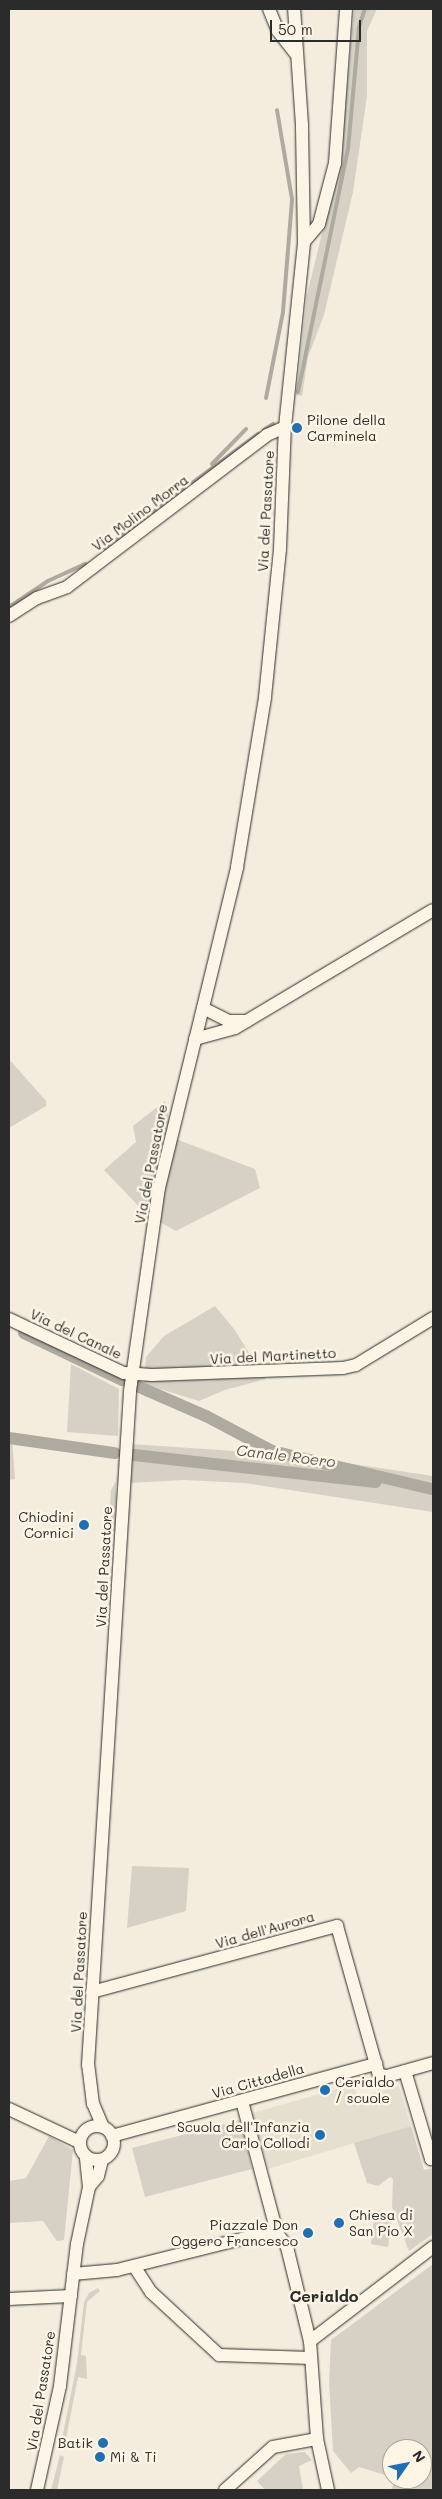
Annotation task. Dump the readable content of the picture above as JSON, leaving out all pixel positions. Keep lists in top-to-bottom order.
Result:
{
  "streets": {
    "street": [
      "Via del Passatore",
      "Via Molino Morra",
      "Via del Canale",
      "Via del Martinetto",
      "Via dell'Aurora",
      "Via Cittadella"
    ]
  },
  "crossings": [
    ["Via del Passatore", "Via Molino Morra"],
    ["Via del Passatore", "Via del Canale"],
    ["Via del Passatore", "Via del Martinetto"],
    ["Via del Passatore", "Via dell'Aurora"],
    ["Via del Passatore", "Via Cittadella"],
    ["Via del Canale", "Via del Martinetto"],
    ["Via dell'Aurora", "Via Cittadella"]
  ],
  "districts": ["Cerialdo"],
  "water": ["Canale Roero"],
  "places": [
    "Pilone della Carminela",
    "Chiodini Cornici",
    "Cerialdo / scuole",
    "Scuola dell'Infanzia Carlo Collodi",
    "Chiesa di San Pio X",
    "Piazzale Don Oggero Francesco",
    "Batik",
    "Mi & Ti"
  ],
  "scale_bar": "50 m",
  "north": "top right"
}
